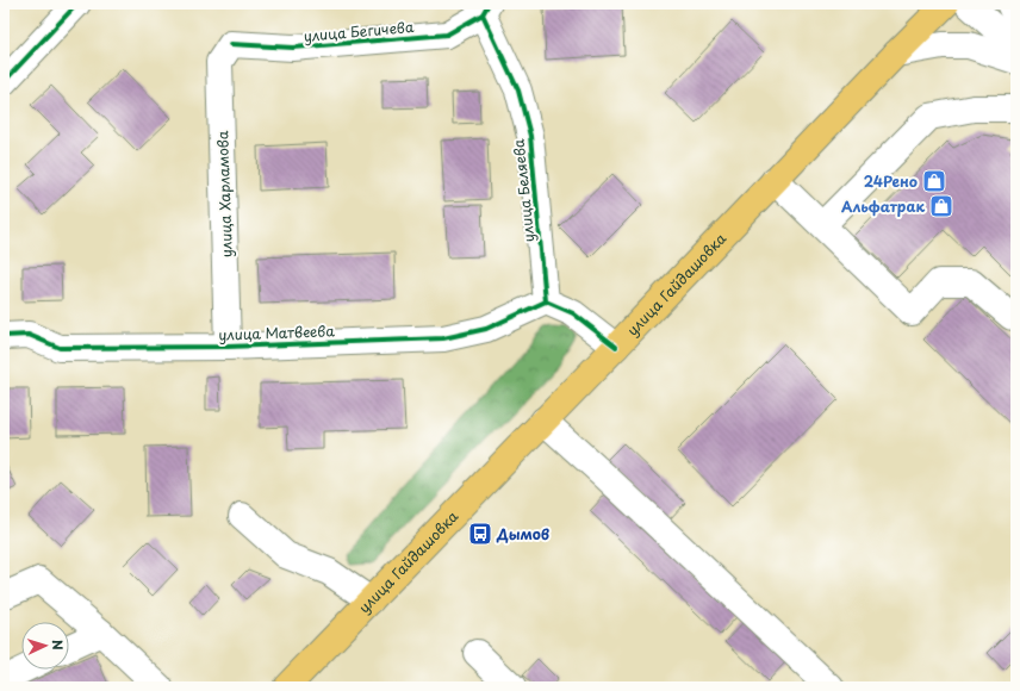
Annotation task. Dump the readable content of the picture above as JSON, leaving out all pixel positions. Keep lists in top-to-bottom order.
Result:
{
  "streets": {
    "main road": ["улица Гайдашовка"],
    "street": [
      "улица Бегичева",
      "улица Беляева",
      "улица Харламова",
      "улица Матвеева"
    ]
  },
  "crossings": [
    ["улица Бегичева", "улица Беляева"],
    ["улица Бегичева", "улица Харламова"],
    ["улица Беляева", "улица Матвеева"],
    ["улица Харламова", "улица Матвеева"]
  ],
  "places": {
    "shop": ["24Рено", "Альфатрак"],
    "bus stop": ["Дымов"]
  },
  "north": "right"
}
